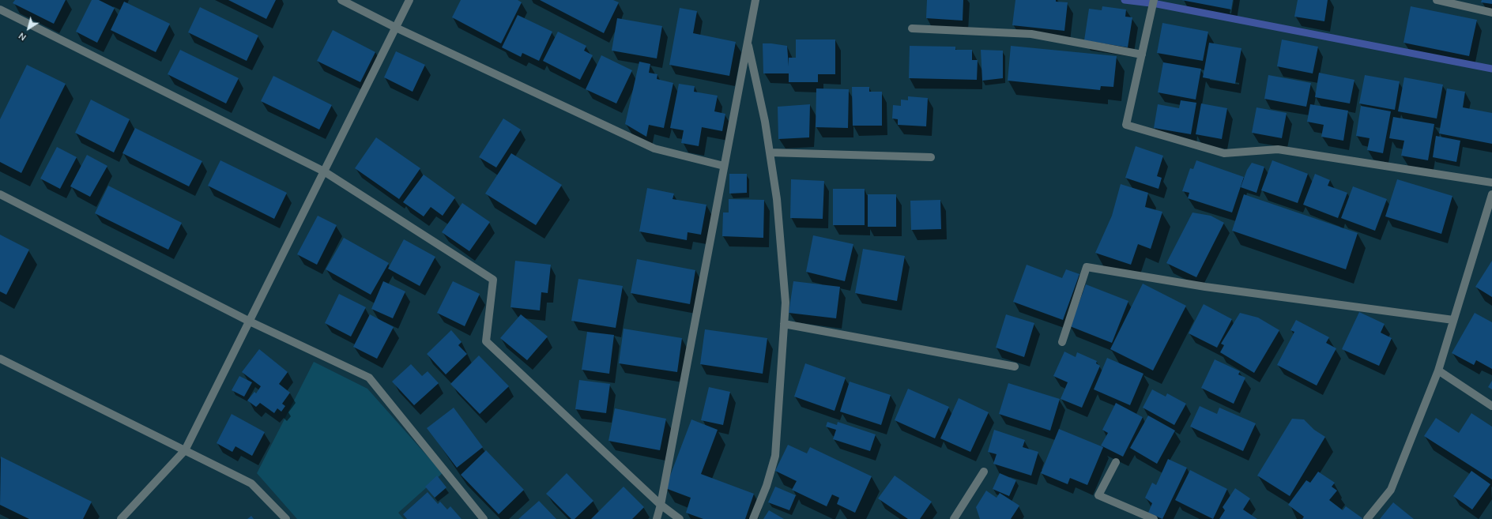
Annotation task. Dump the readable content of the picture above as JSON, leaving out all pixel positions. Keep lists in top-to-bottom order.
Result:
{
  "north": "bottom left"
}
